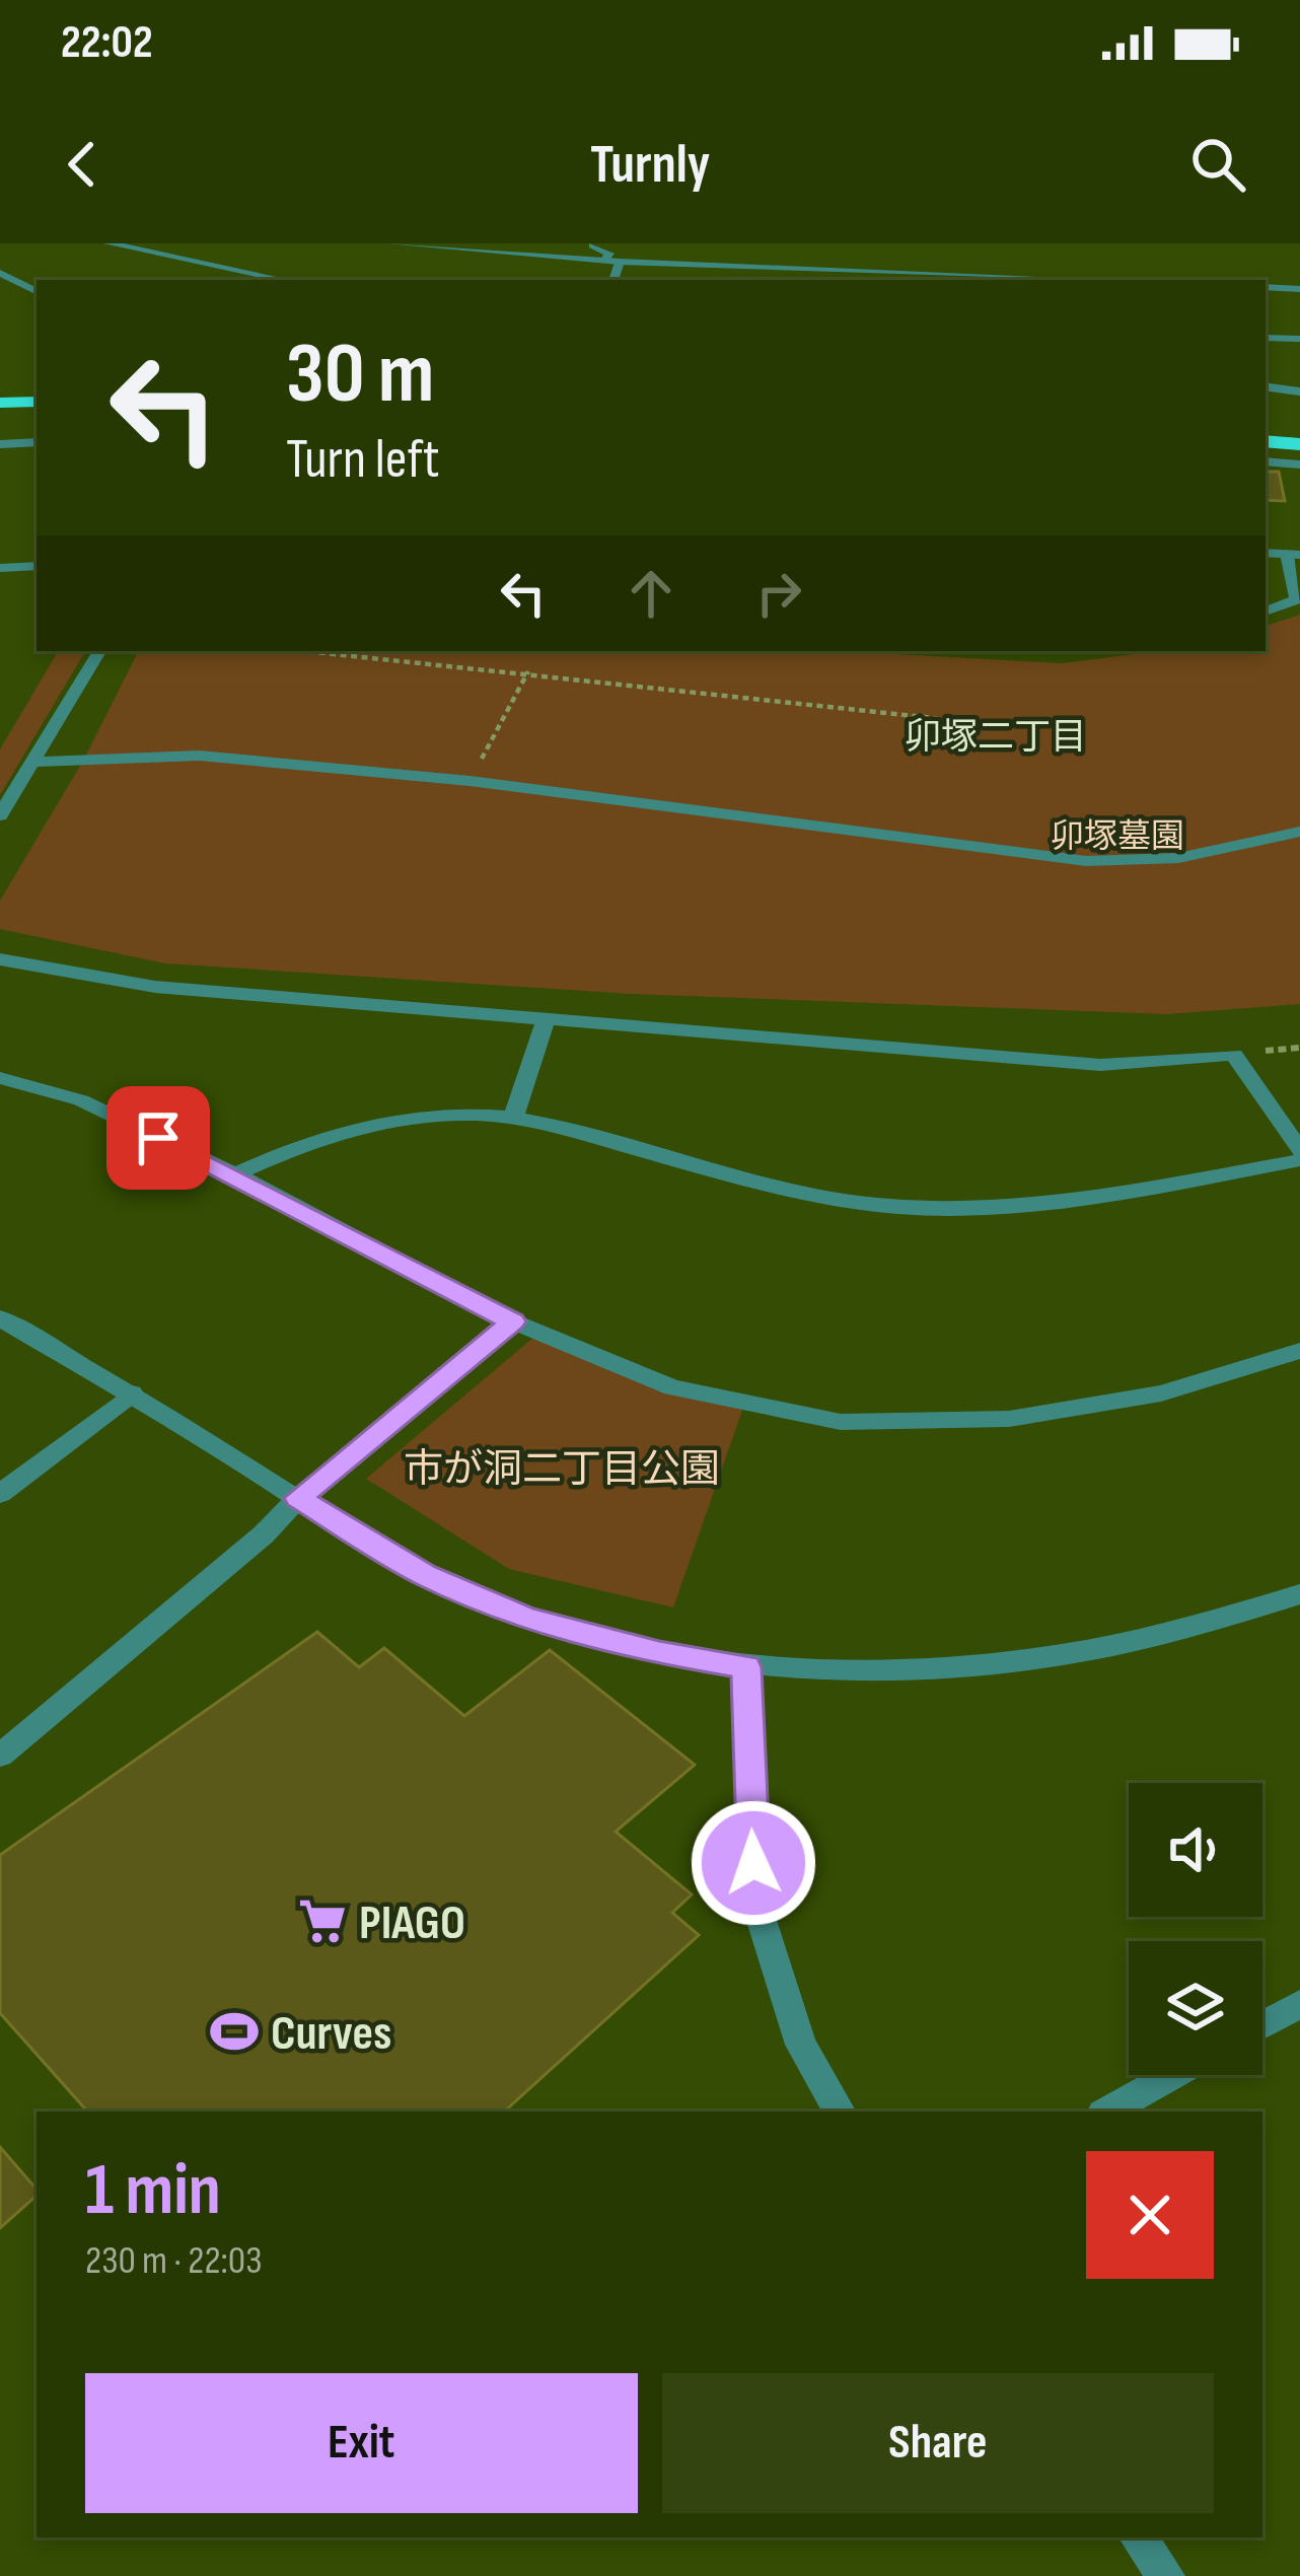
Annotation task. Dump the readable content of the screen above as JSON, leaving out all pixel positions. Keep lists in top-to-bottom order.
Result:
{
  "districts": ["卯塚二丁目"],
  "parks": ["卯塚墓園", "市が洞二丁目公園"],
  "places": {
    "supermarket": ["PIAGO"],
    "sports": ["Curves"]
  },
  "page": {
    "status": "22:02",
    "header": "Turnly",
    "turn": ["30 m", "Turn left"],
    "heading": ["1 min", "230 m · 22:03"],
    "buttons": ["Exit", "Share"]
  }
}
